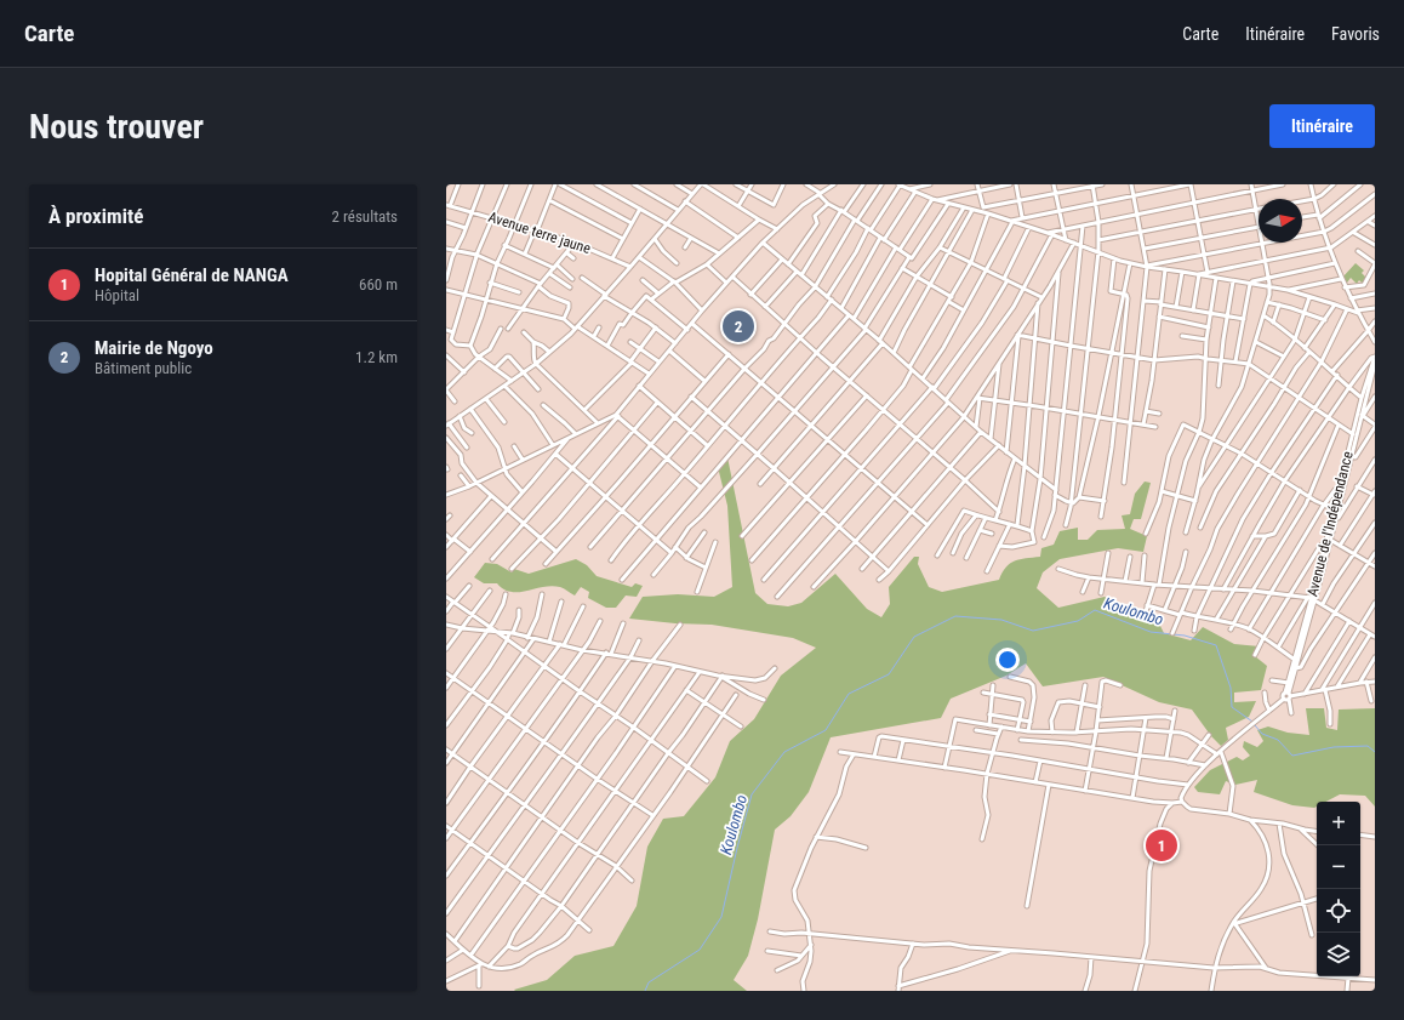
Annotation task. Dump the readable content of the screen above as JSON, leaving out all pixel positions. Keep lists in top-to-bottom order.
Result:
{
  "streets": {
    "street": ["Avenue terre jaune", "Avenue de l'Indépendance"]
  },
  "water": ["Koulombo"],
  "north": "right",
  "page": {
    "header": "Carte",
    "nav": ["Carte", "Itinéraire", "Favoris"],
    "buttons": "Itinéraire",
    "title": "Nous trouver",
    "heading": ["À proximité", "2 résultats"],
    "list": [
      {
        "mark": "1",
        "name": "Hopital Général de NANGA",
        "note": "Hôpital",
        "value": "660 m"
      },
      {
        "mark": "2",
        "name": "Mairie de Ngoyo",
        "note": "Bâtiment public",
        "value": "1.2 km"
      }
    ],
    "pins": ["2", "1"],
    "map_buttons": ["+", "−"]
  }
}
